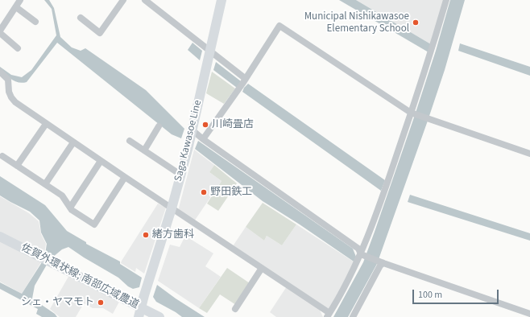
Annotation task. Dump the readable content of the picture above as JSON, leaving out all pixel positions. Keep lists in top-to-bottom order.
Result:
{
  "streets": {
    "main road": ["Saga Kawasoe Line", "佐賀外環状線; 南部広域農道"]
  },
  "crossings": [
    ["Saga Kawasoe Line", "佐賀外環状線; 南部広域農道"]
  ],
  "places": [
    "Municipal Nishikawasoe Elementary School",
    "川崎畳店",
    "野田鉄工",
    "緒方歯科",
    "シェ・ヤマモト"
  ],
  "scale_bar": "100 m"
}
